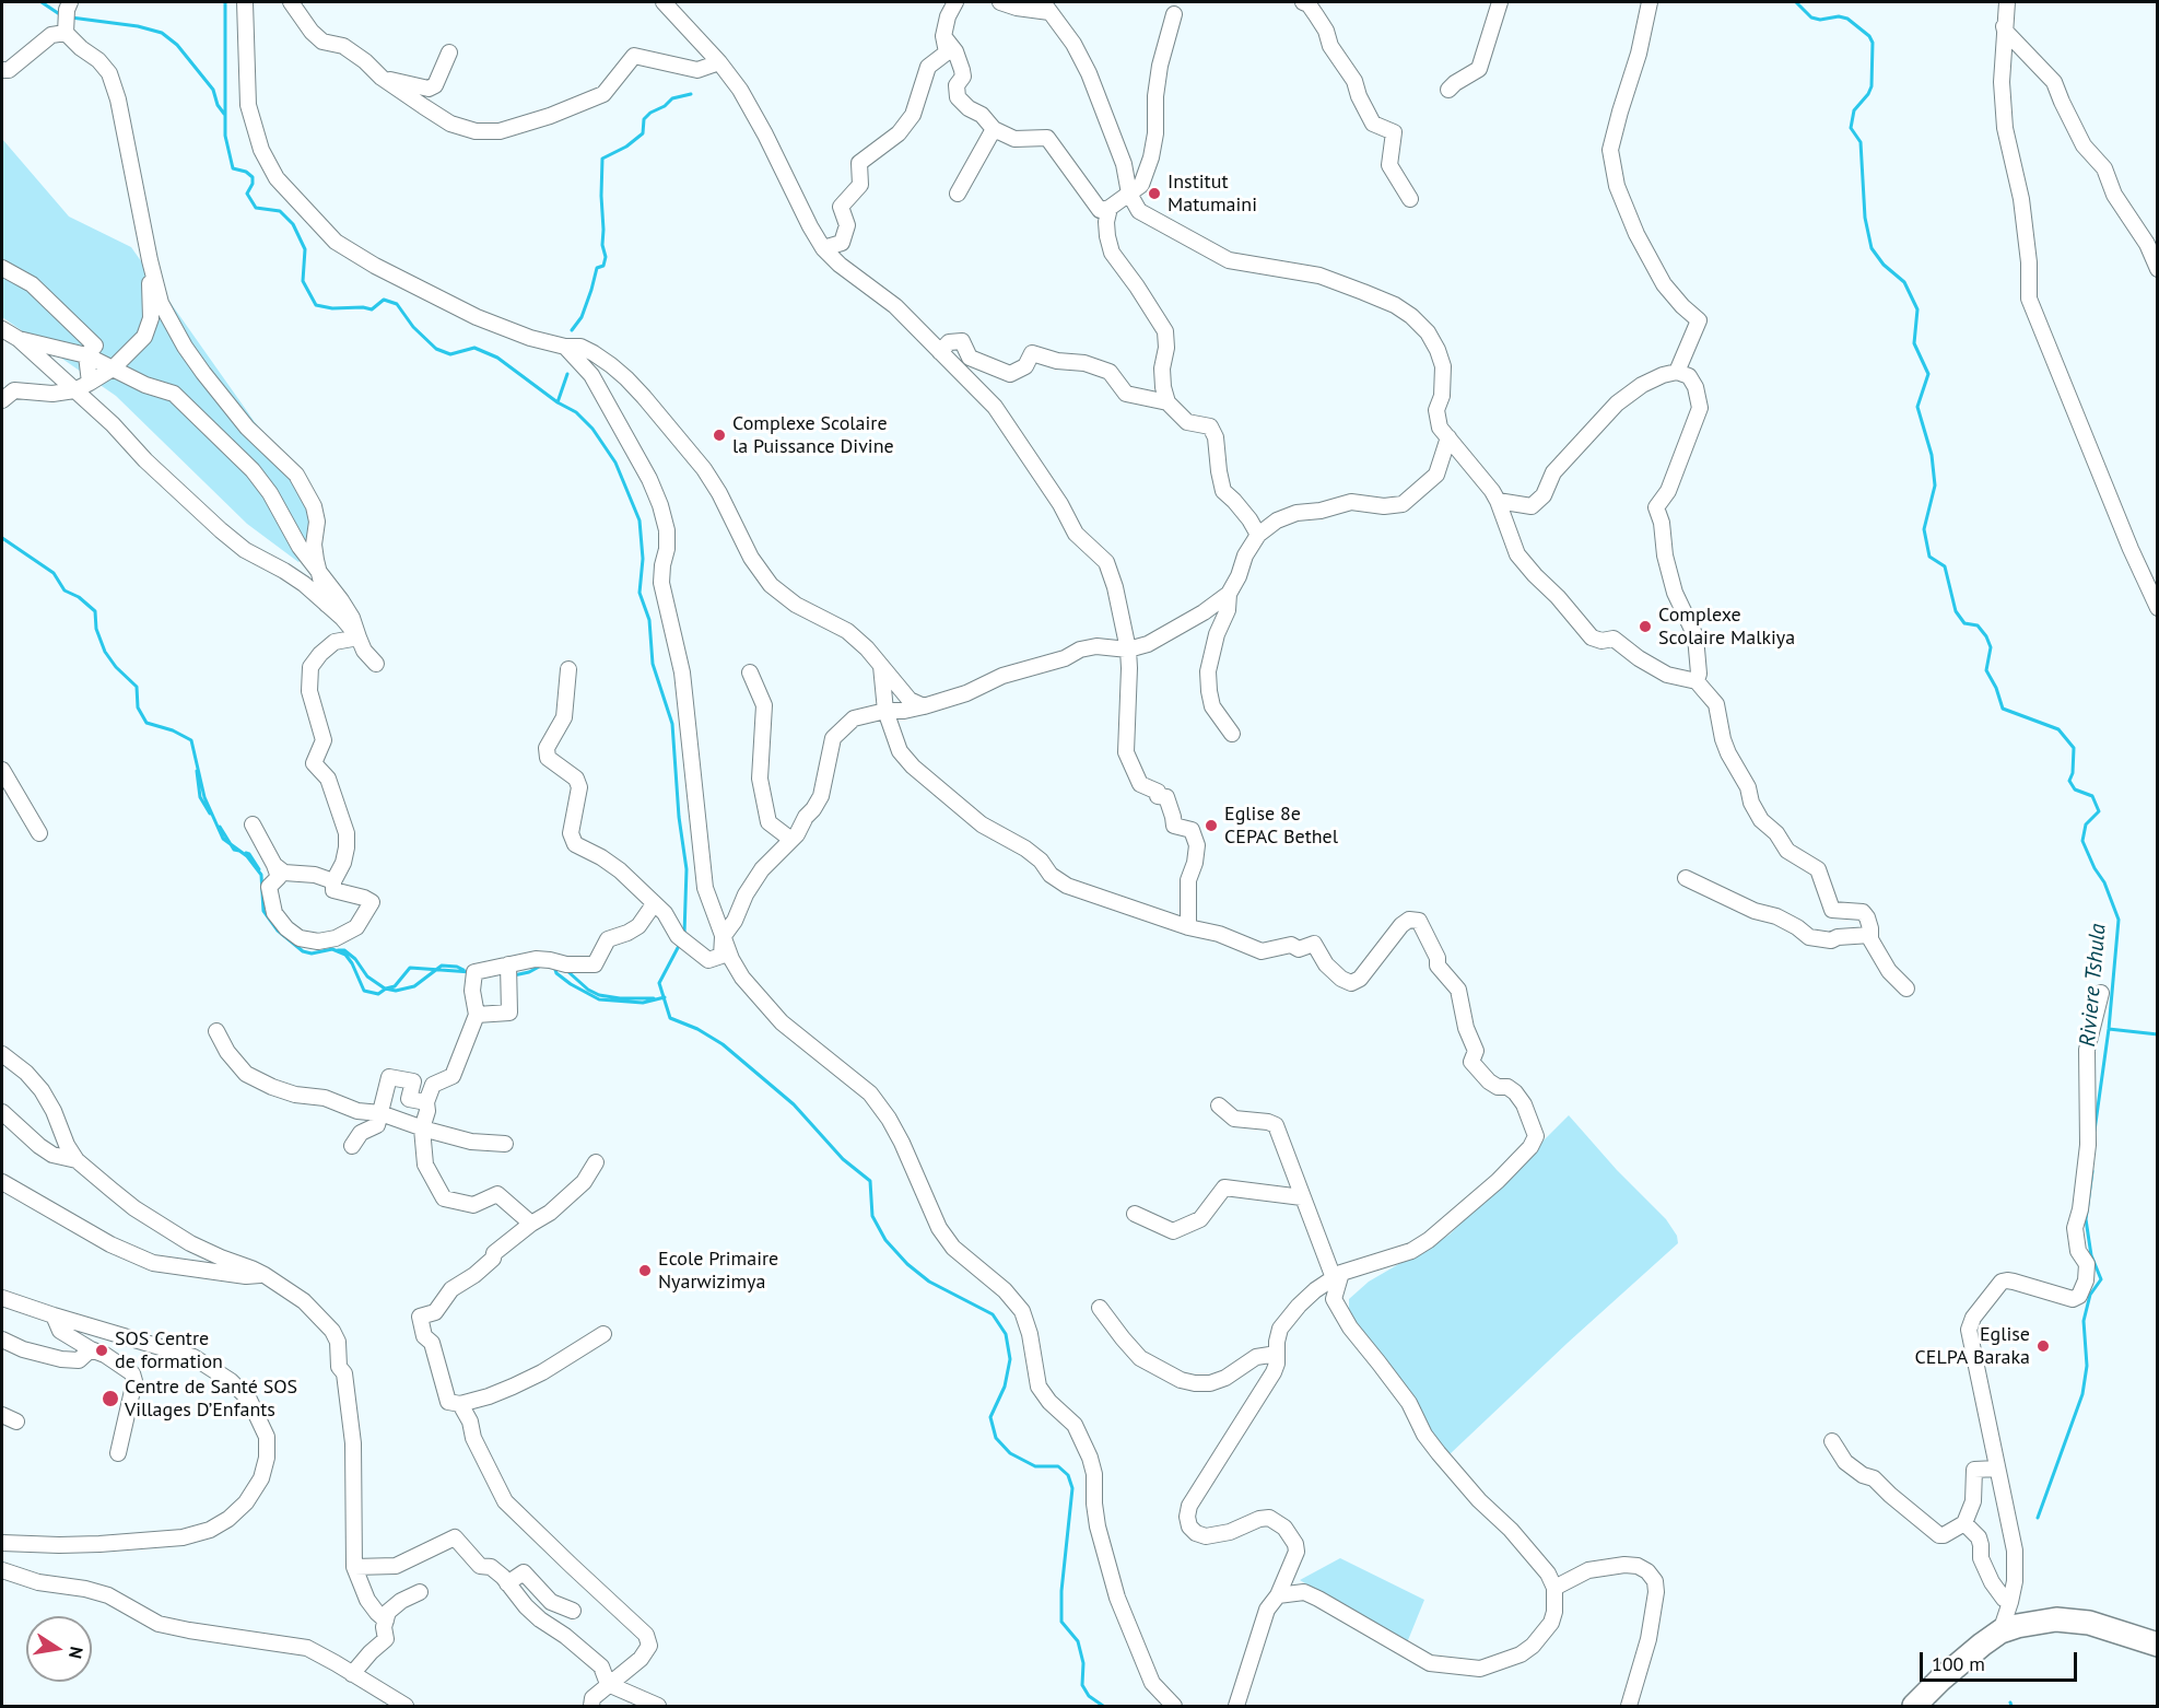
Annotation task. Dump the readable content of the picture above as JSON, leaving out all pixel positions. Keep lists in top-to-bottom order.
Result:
{
  "water": ["Riviere Tshula"],
  "places": [
    "Institut Matumaini",
    "Complexe Scolaire la Puissance Divine",
    "Complexe Scolaire Malkiya",
    "Eglise 8e CEPAC Bethel",
    "Ecole Primaire Nyarwizimya",
    "Eglise CELPA Baraka",
    "SOS Centre de formation",
    "Centre de Santé SOS Villages D’Enfants"
  ],
  "scale_bar": "100 m",
  "north": "right"
}
